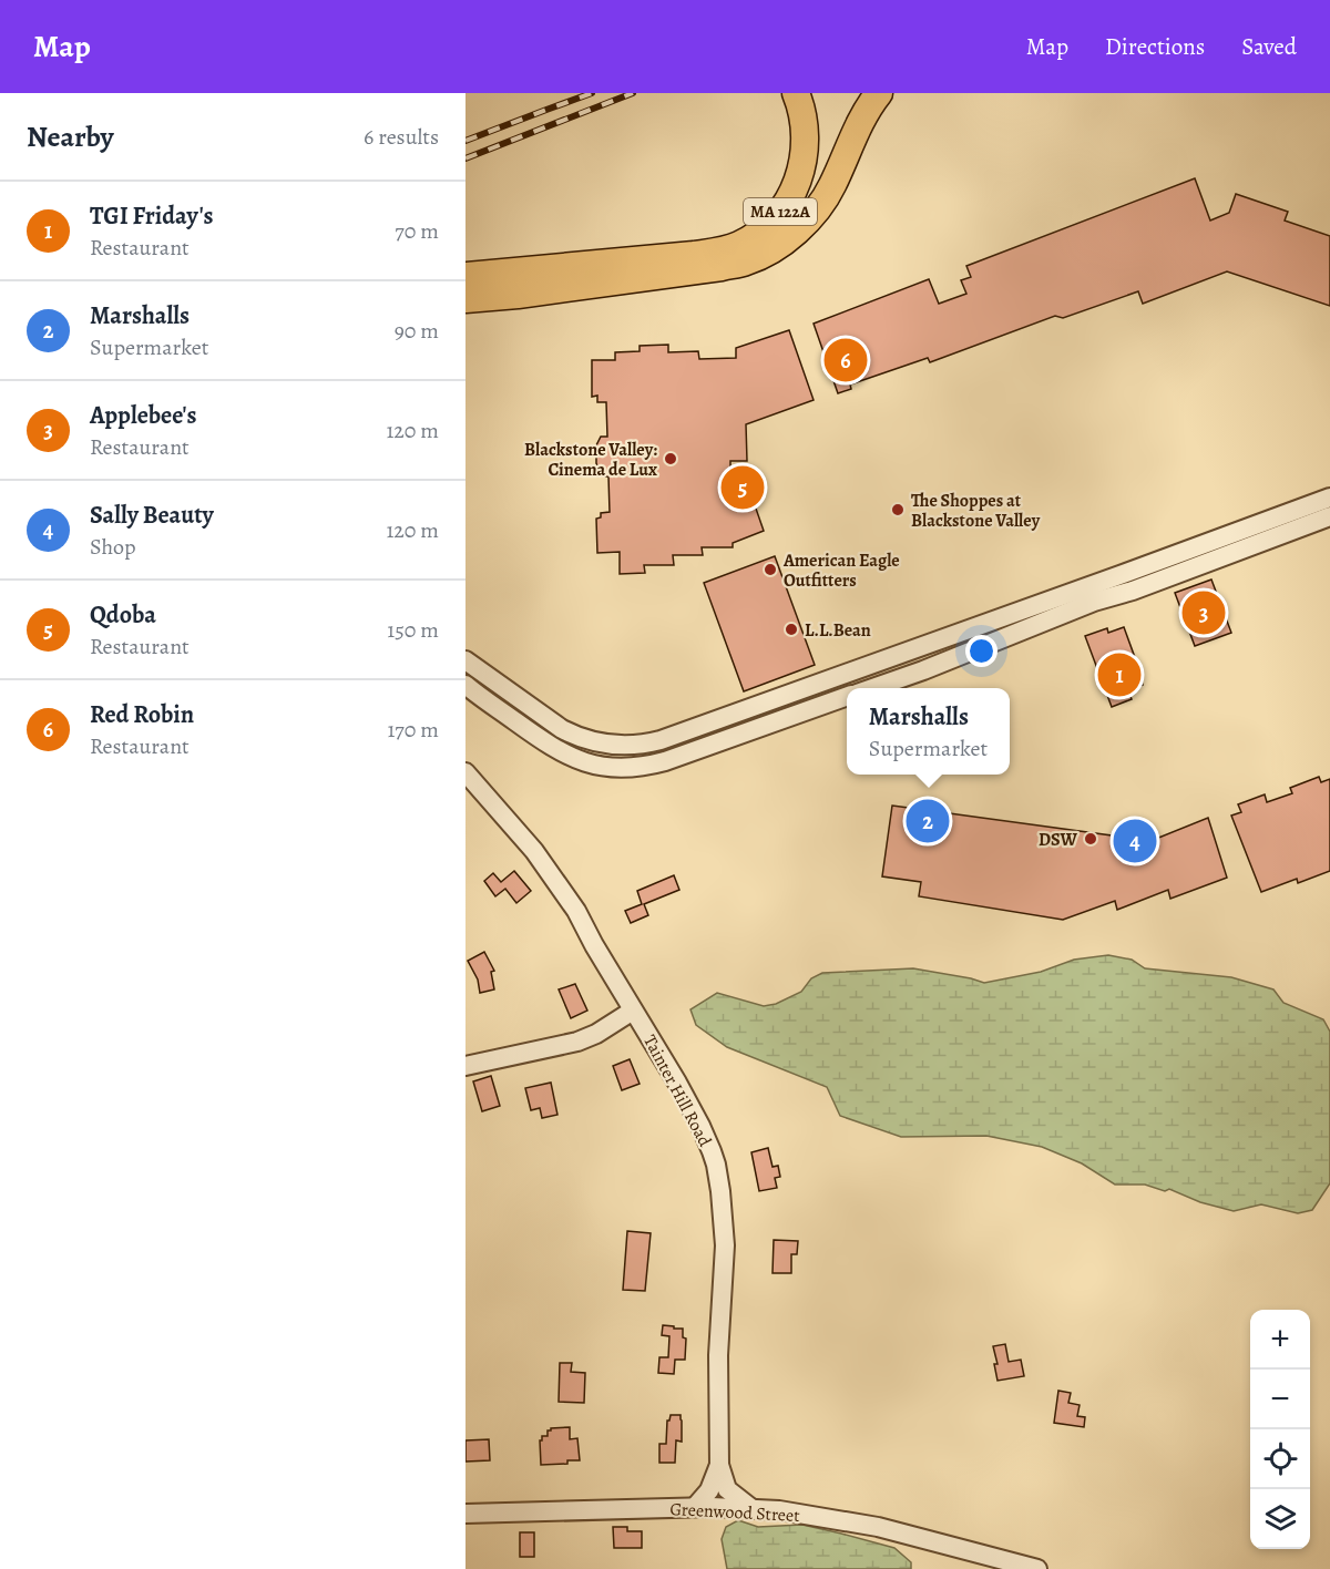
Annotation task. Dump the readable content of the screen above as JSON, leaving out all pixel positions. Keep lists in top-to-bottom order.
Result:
{
  "streets": {
    "highway": ["MA 122A"],
    "street": ["Tainter Hill Road", "Greenwood Street"]
  },
  "crossings": [
    ["Tainter Hill Road", "Greenwood Street"]
  ],
  "places": [
    "Blackstone Valley: Cinema de Lux",
    "The Shoppes at Blackstone Valley",
    "American Eagle Outfitters",
    "L.L.Bean",
    "DSW"
  ],
  "page": {
    "header": "Map",
    "nav": ["Map", "Directions", "Saved"],
    "heading": ["Nearby", "6 results"],
    "list": [
      {
        "mark": "1",
        "name": "TGI Friday's",
        "note": "Restaurant",
        "value": "70 m"
      },
      {
        "mark": "2",
        "name": "Marshalls",
        "note": "Supermarket",
        "value": "90 m"
      },
      {
        "mark": "3",
        "name": "Applebee's",
        "note": "Restaurant",
        "value": "120 m"
      },
      {
        "mark": "4",
        "name": "Sally Beauty",
        "note": "Shop",
        "value": "120 m"
      },
      {
        "mark": "5",
        "name": "Qdoba",
        "note": "Restaurant",
        "value": "150 m"
      },
      {
        "mark": "6",
        "name": "Red Robin",
        "note": "Restaurant",
        "value": "170 m"
      }
    ],
    "pins": [
      "6",
      "5",
      "3",
      "1",
      "2",
      "4"
    ],
    "popup": ["Marshalls", "Supermarket"],
    "map_buttons": ["+", "−"]
  }
}
